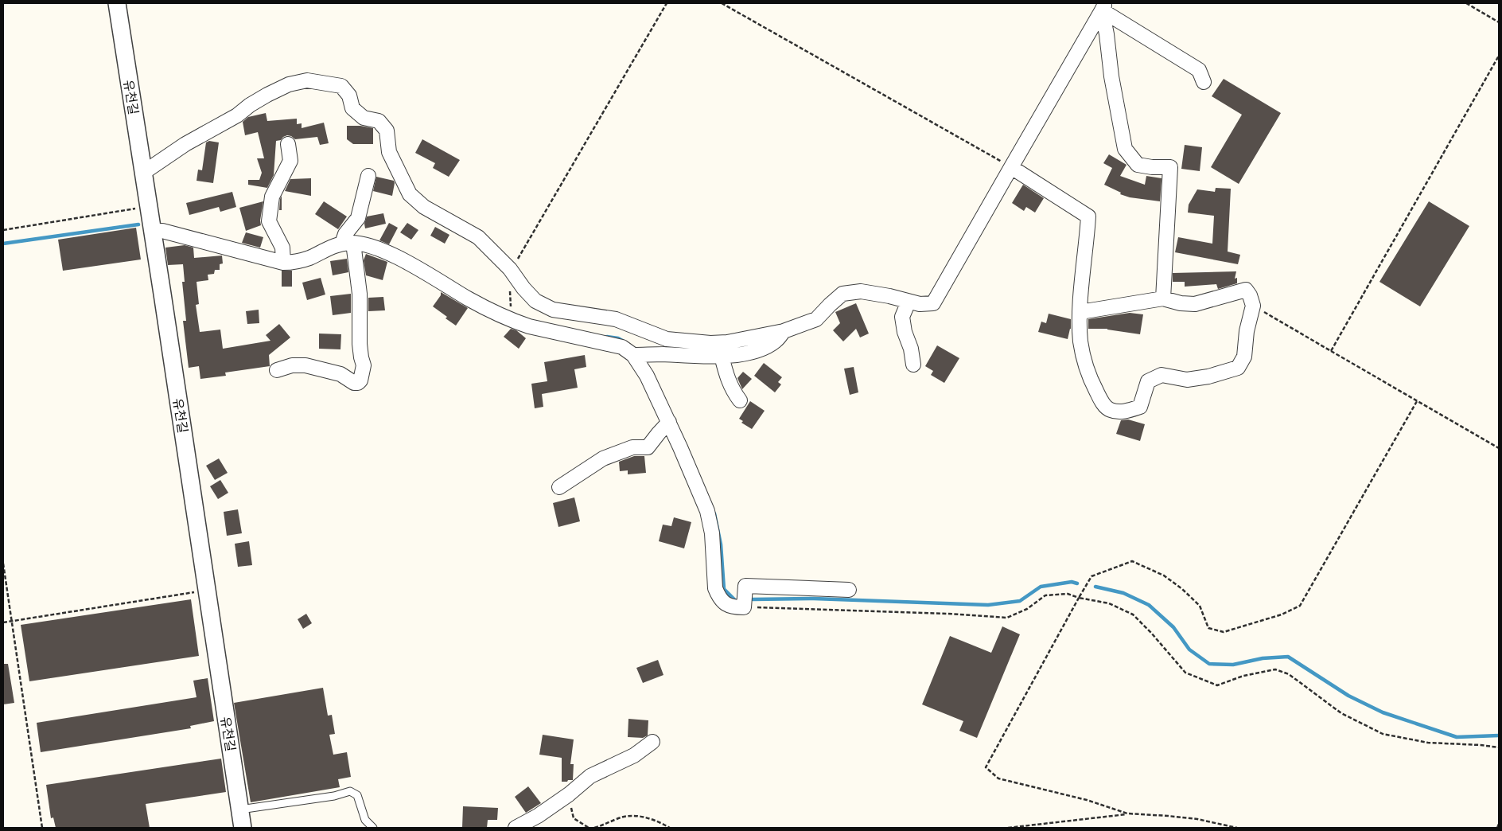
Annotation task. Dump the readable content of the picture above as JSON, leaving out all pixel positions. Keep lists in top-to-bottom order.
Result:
{
  "streets": {
    "street": ["유천길"]
  }
}
